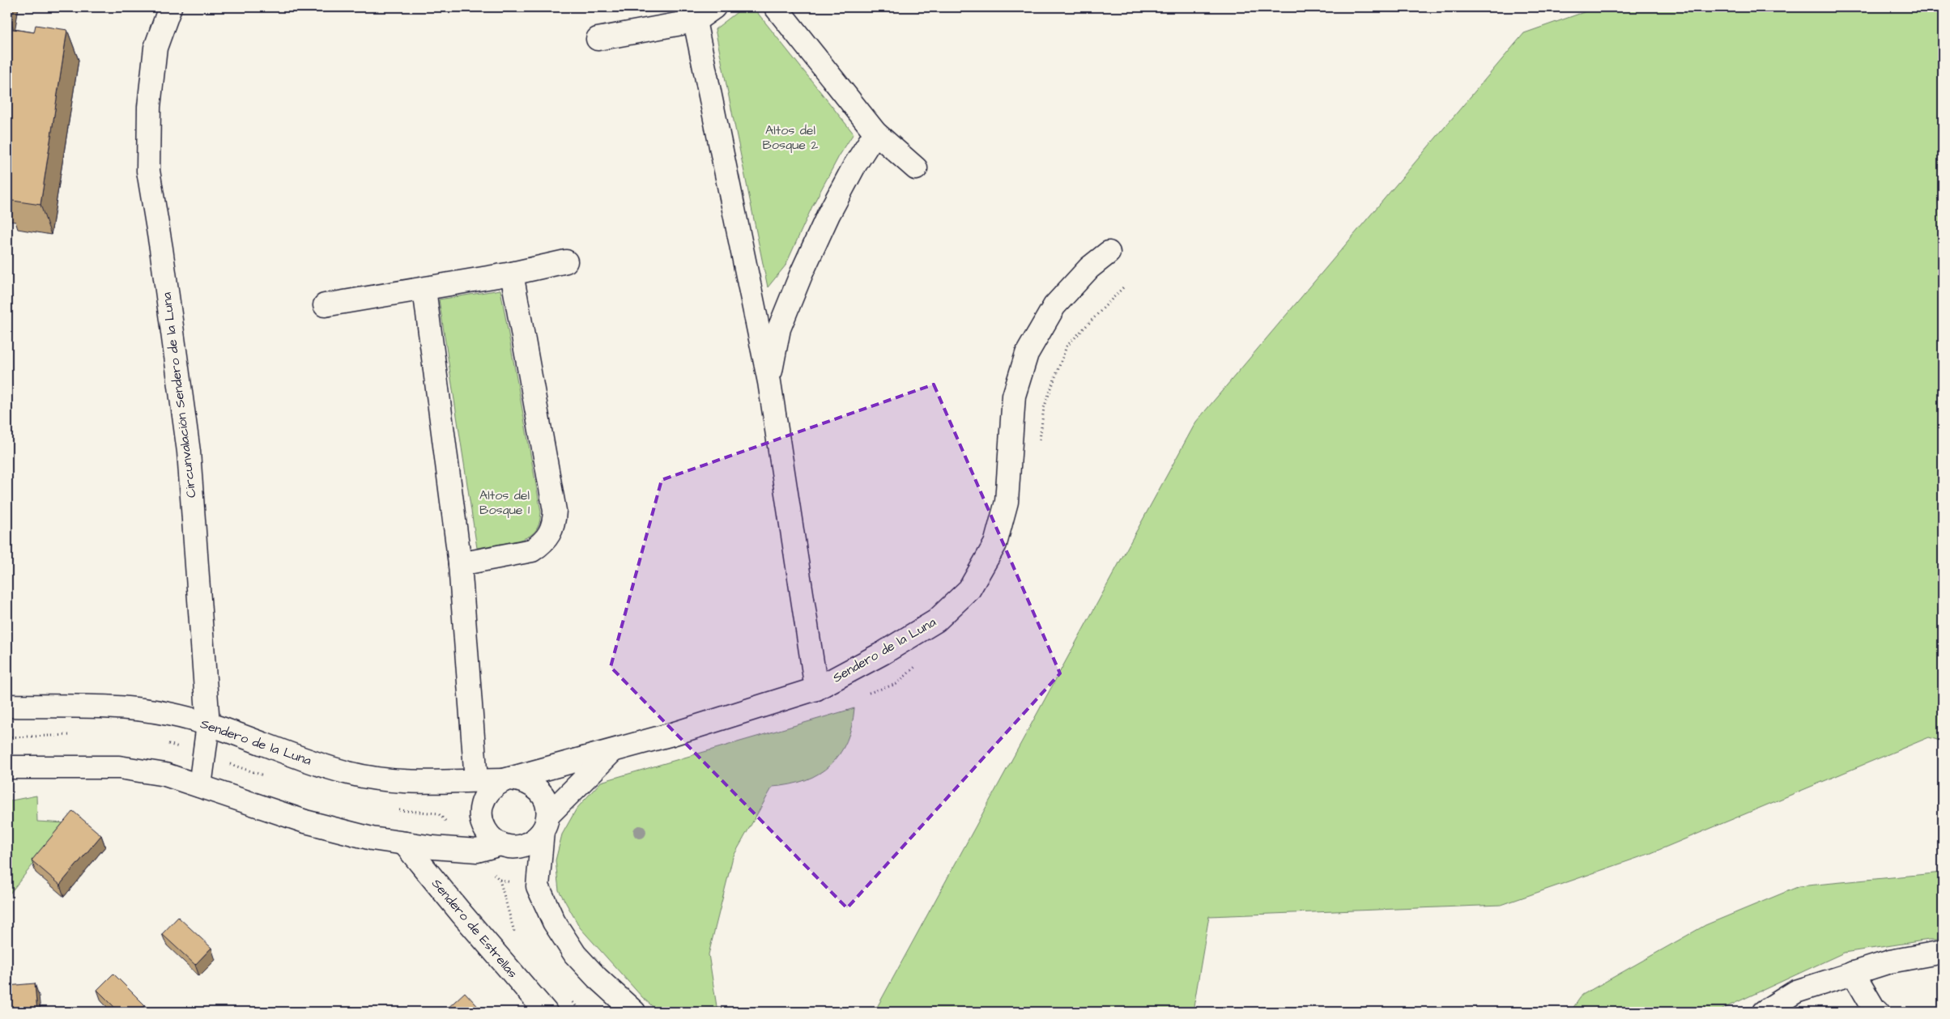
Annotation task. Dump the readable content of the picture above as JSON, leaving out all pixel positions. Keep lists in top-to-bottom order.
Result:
{
  "streets": {
    "street": ["Circunvalación Sendero de la Luna", "Sendero de la Luna", "Sendero de Estrellas"]
  },
  "crossings": [
    ["Circunvalación Sendero de la Luna", "Sendero de la Luna"],
    ["Sendero de la Luna", "Sendero de Estrellas"]
  ],
  "parks": ["Altos del Bosque 2", "Altos del Bosque 1"]
}
